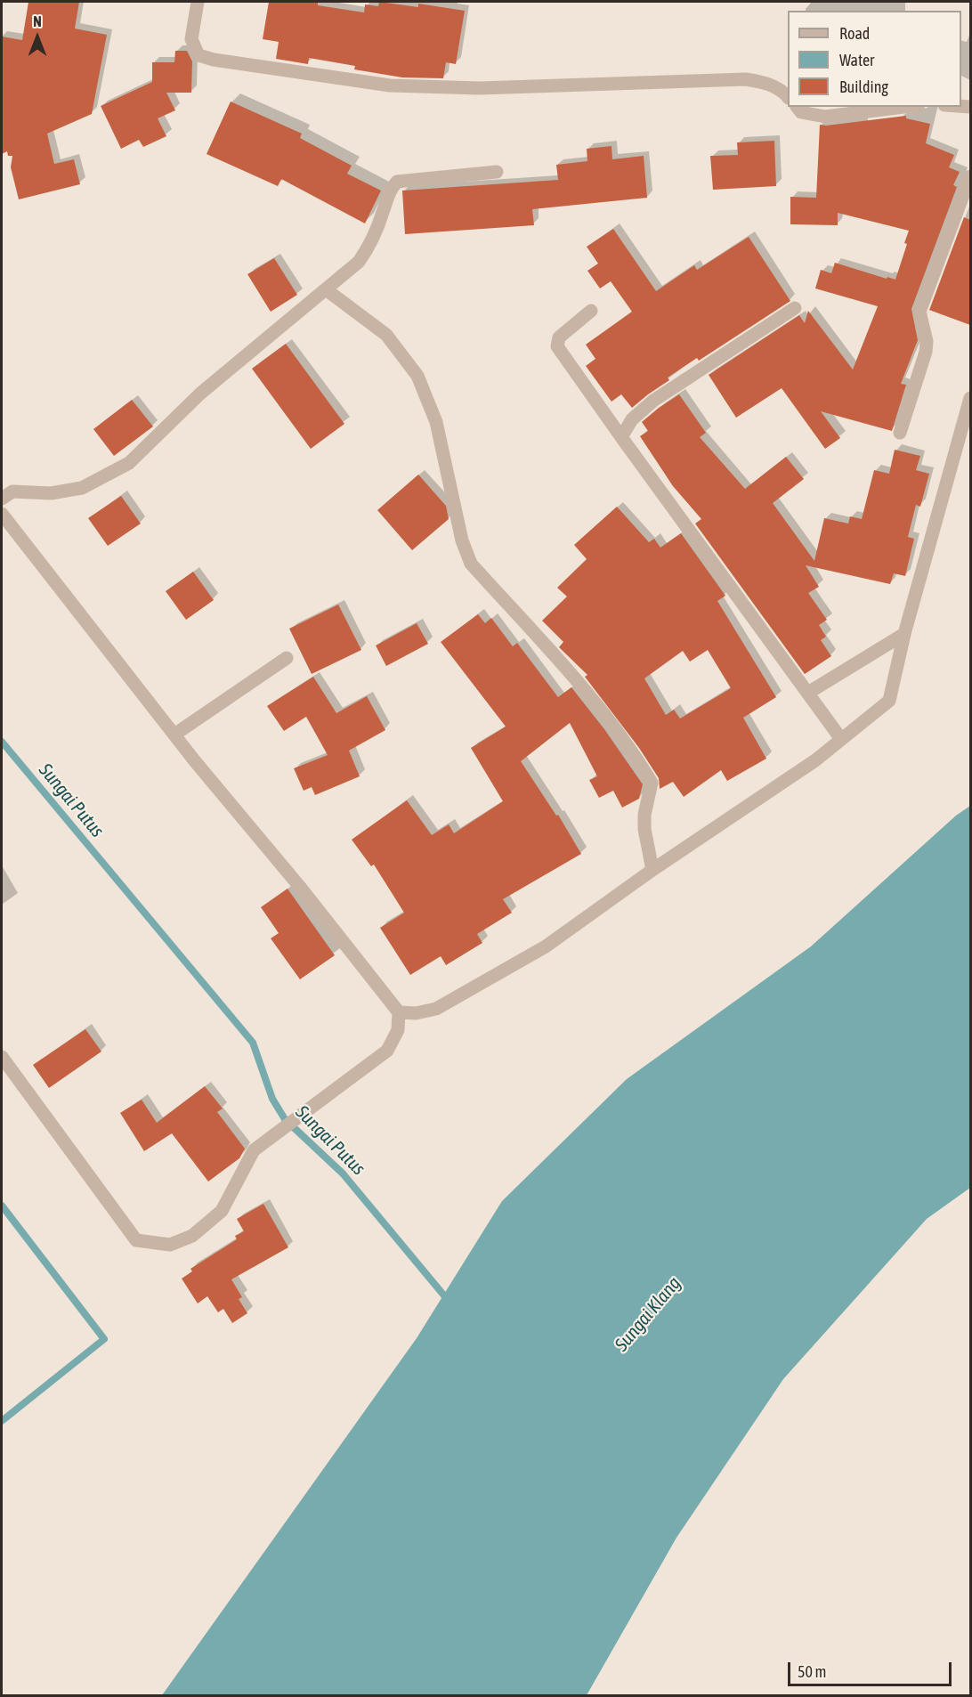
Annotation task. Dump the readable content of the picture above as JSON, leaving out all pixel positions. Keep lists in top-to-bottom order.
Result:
{
  "water": ["Sungai Putus", "Sungai Klang"],
  "legend": ["Road", "Water", "Building"],
  "scale_bar": "50 m",
  "north": "top"
}
